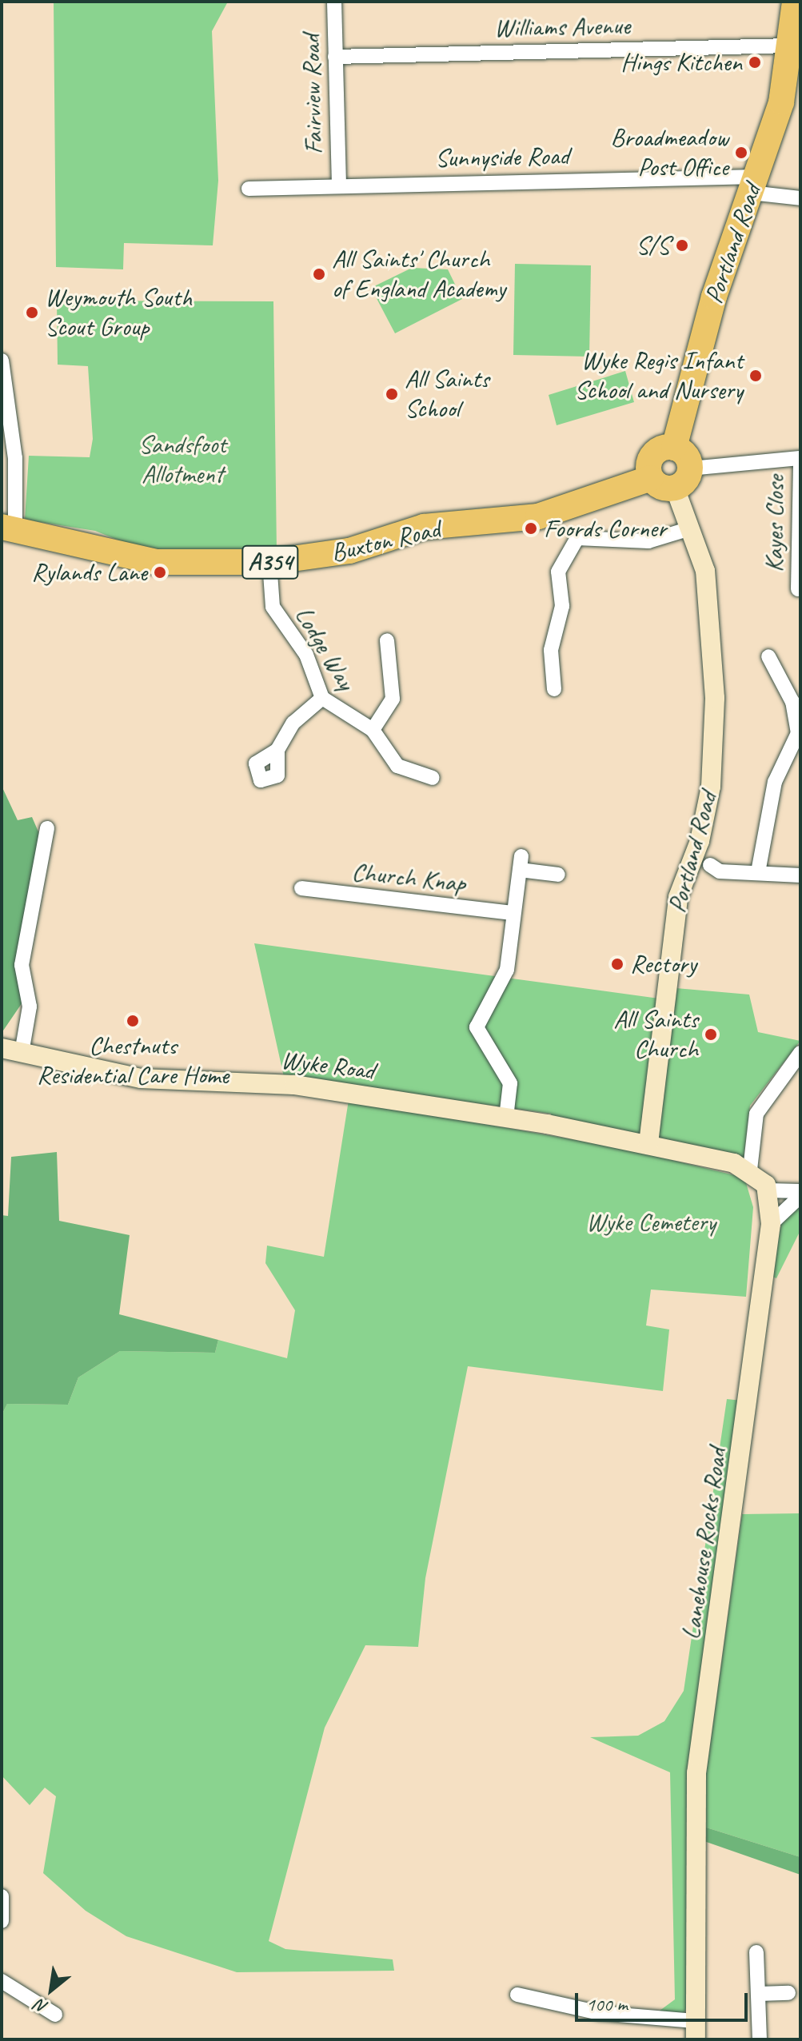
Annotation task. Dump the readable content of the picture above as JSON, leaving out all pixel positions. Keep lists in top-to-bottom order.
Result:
{
  "streets": {
    "highway": ["Portland Road", "Buxton Road", "A354"],
    "main road": ["Wyke Road", "Lanehouse Rocks Road"],
    "street": [
      "Williams Avenue",
      "Fairview Road",
      "Sunnyside Road",
      "Kayes Close",
      "Lodge Way",
      "Church Knap"
    ]
  },
  "crossings": [
    ["Williams Avenue", "Fairview Road"],
    ["Williams Avenue", "Portland Road"],
    ["Fairview Road", "Sunnyside Road"],
    ["Sunnyside Road", "Portland Road"],
    ["Portland Road", "Wyke Road"],
    ["Buxton Road", "Lodge Way"]
  ],
  "parks": ["Sandsfoot Allotment", "Wyke Cemetery"],
  "places": [
    "Hings Kitchen",
    "Broadmeadow Post Office",
    "S/S",
    "All Saints' Church of England Academy",
    "Weymouth South Scout Group",
    "Wyke Regis Infant School and Nursery",
    "All Saints School",
    "Foords Corner",
    "Rylands Lane",
    "Rectory",
    "Chestnuts Residential Care Home",
    "All Saints Church"
  ],
  "scale_bar": "100 m",
  "north": "bottom left"
}
